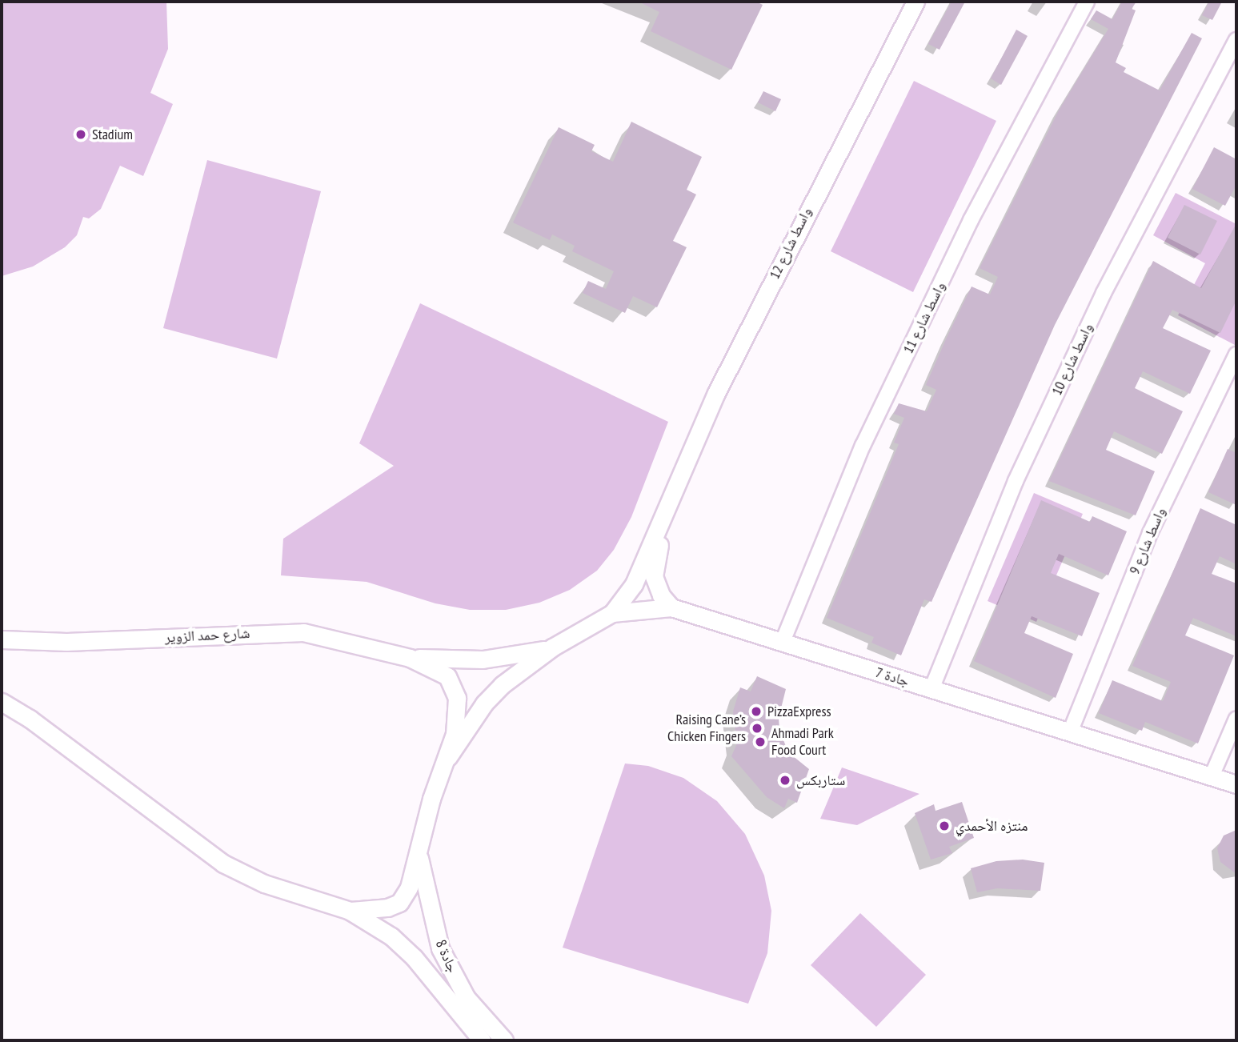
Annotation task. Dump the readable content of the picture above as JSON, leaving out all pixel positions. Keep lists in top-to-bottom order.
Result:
{
  "streets": {
    "main road": [
      "واسط شارع 12",
      "شارع حمد الزوير",
      "جادة 7",
      "جادة 8"
    ],
    "street": ["واسط شارع 11", "واسط شارع 10", "واسط شارع 9"]
  },
  "crossings": [
    ["واسط شارع 12", "جادة 7"],
    ["واسط شارع 11", "جادة 7"],
    ["واسط شارع 10", "جادة 7"],
    ["واسط شارع 9", "جادة 7"],
    ["شارع حمد الزوير", "جادة 7"]
  ],
  "places": [
    "Stadium",
    "PizzaExpress",
    "Raising Cane’s Chicken Fingers",
    "Ahmadi Park Food Court",
    "ستاربكس",
    "منتزه الأحمدي"
  ]
}
